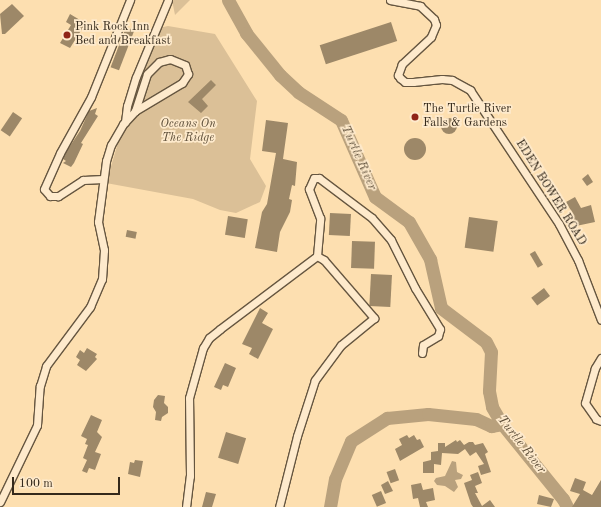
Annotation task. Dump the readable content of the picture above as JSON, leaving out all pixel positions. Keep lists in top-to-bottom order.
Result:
{
  "streets": {
    "street": ["EDEN BOWER ROAD"]
  },
  "water": ["Turtle River"],
  "parks": ["Oceans On The Ridge"],
  "places": ["Pink Rock Inn Bed and Breakfast", "The Turtle River Falls & Gardens"],
  "scale_bar": "100 m"
}
